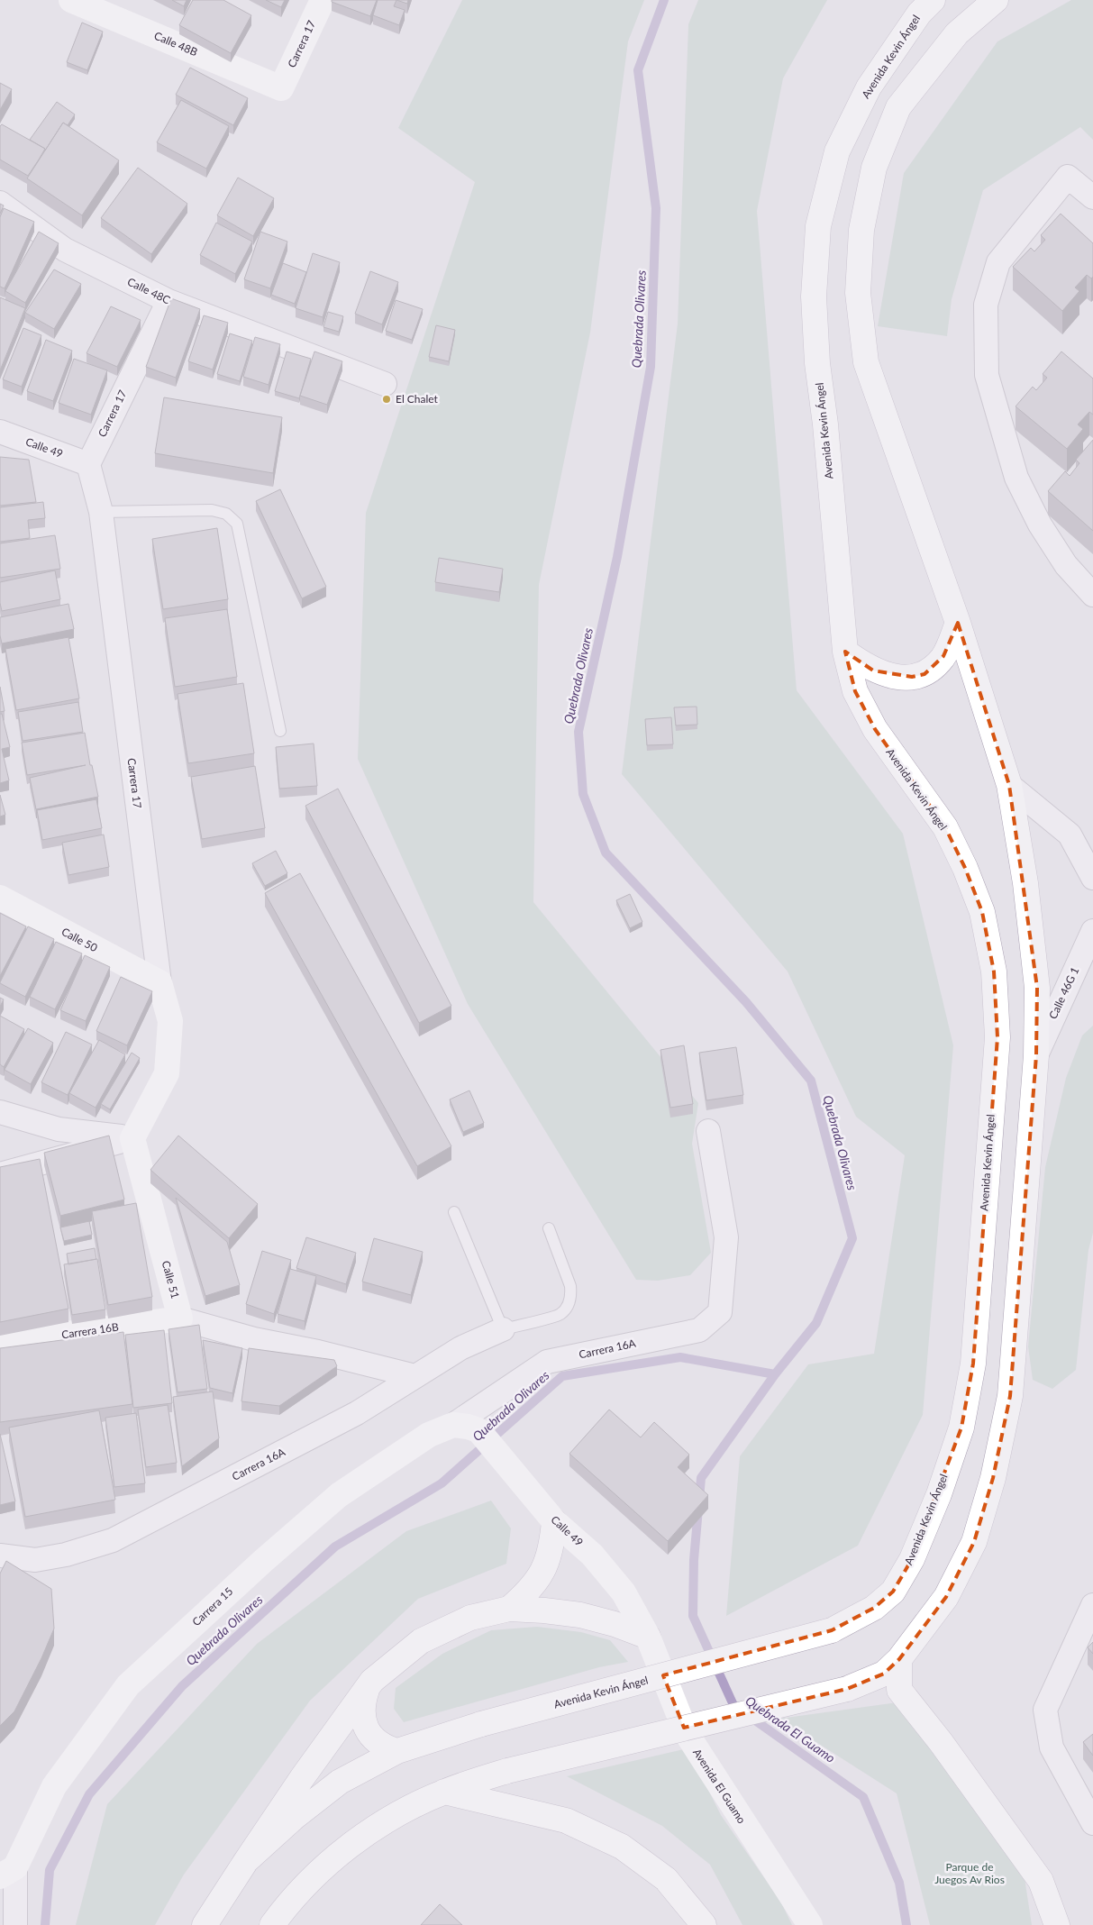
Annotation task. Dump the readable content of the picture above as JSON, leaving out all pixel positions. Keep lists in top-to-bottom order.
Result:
{
  "streets": {
    "main road": [
      "Calle 48B",
      "Carrera 17",
      "Avenida Kevin Ángel",
      "Calle 49",
      "Calle 50",
      "Calle 51",
      "Carrera 16B",
      "Carrera 15",
      "Avenida El Guamo"
    ],
    "street": ["Calle 48C", "Calle 46G 1", "Carrera 16A"]
  },
  "crossings": [
    ["Calle 48B", "Carrera 17"],
    ["Carrera 17", "Calle 48C"],
    ["Carrera 17", "Calle 49"],
    ["Carrera 17", "Calle 50"],
    ["Carrera 17", "Calle 51"],
    ["Calle 49", "Carrera 16A"],
    ["Calle 49", "Carrera 15"],
    ["Calle 49", "Avenida El Guamo"],
    ["Calle 51", "Carrera 16B"],
    ["Carrera 16A", "Carrera 15"]
  ],
  "water": ["Quebrada Olivares", "Quebrada El Guamo"],
  "parks": ["Parque de Juegos Av Rios"],
  "places": ["El Chalet"]
}
